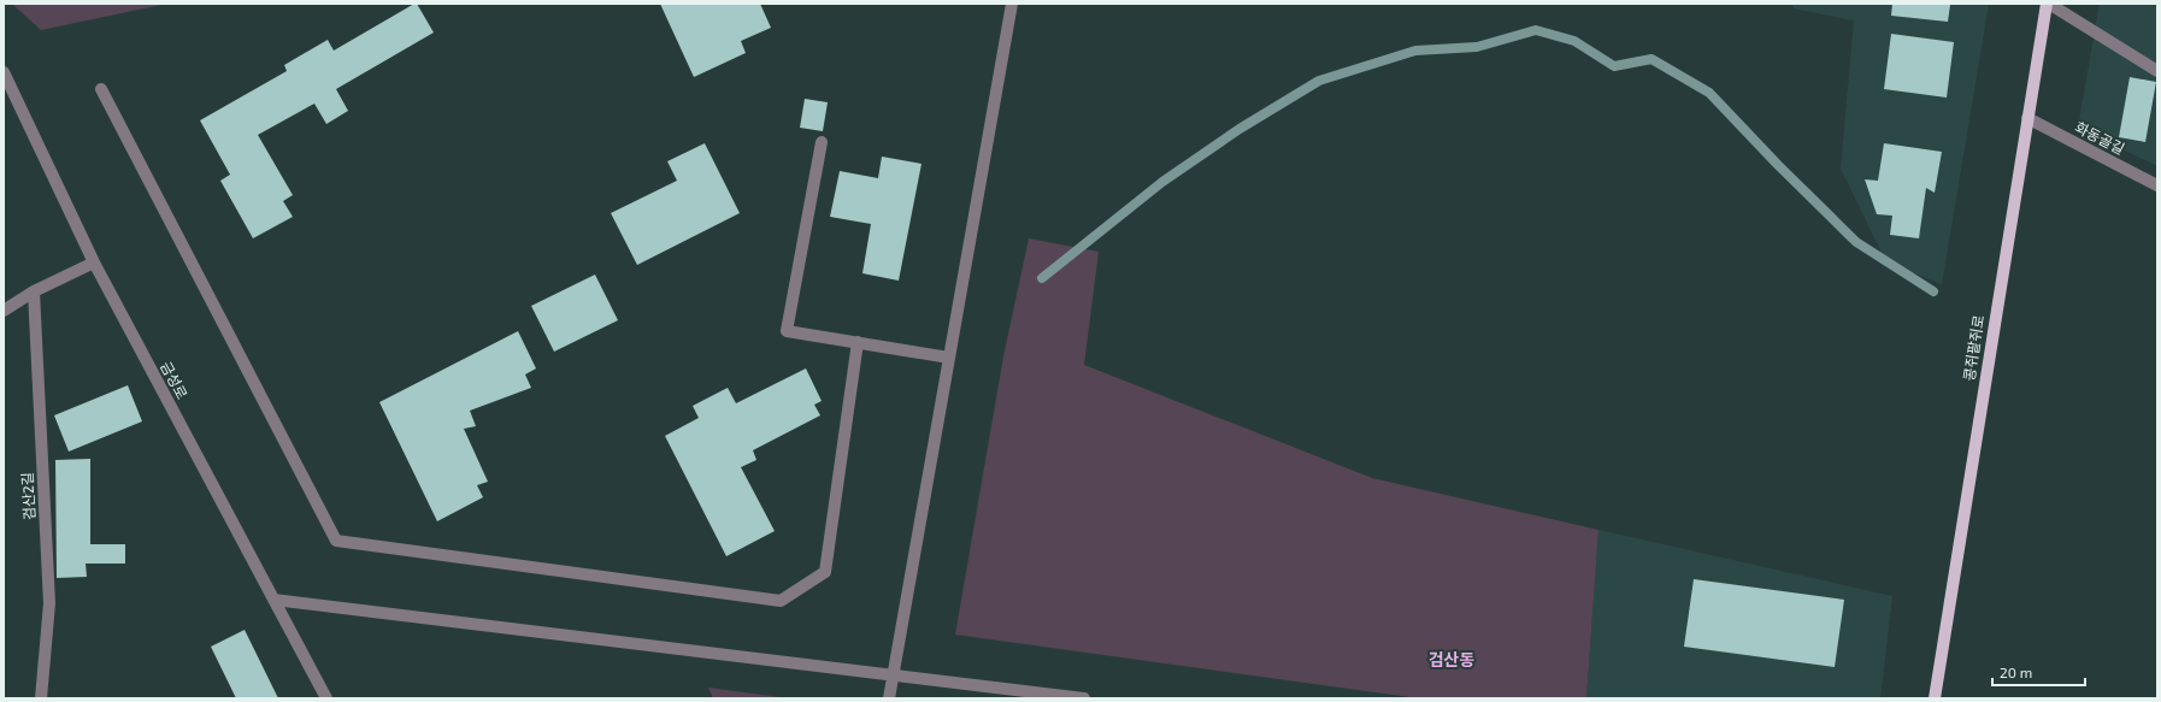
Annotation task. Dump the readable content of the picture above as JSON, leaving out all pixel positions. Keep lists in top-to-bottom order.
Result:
{
  "streets": {
    "main road": ["콩쥐팥쥐로"],
    "street": ["화동골길", "금성로", "검산2길"]
  },
  "crossings": [
    ["화동골길", "콩쥐팥쥐로"]
  ],
  "districts": ["검산동"],
  "scale_bar": "20 m"
}
